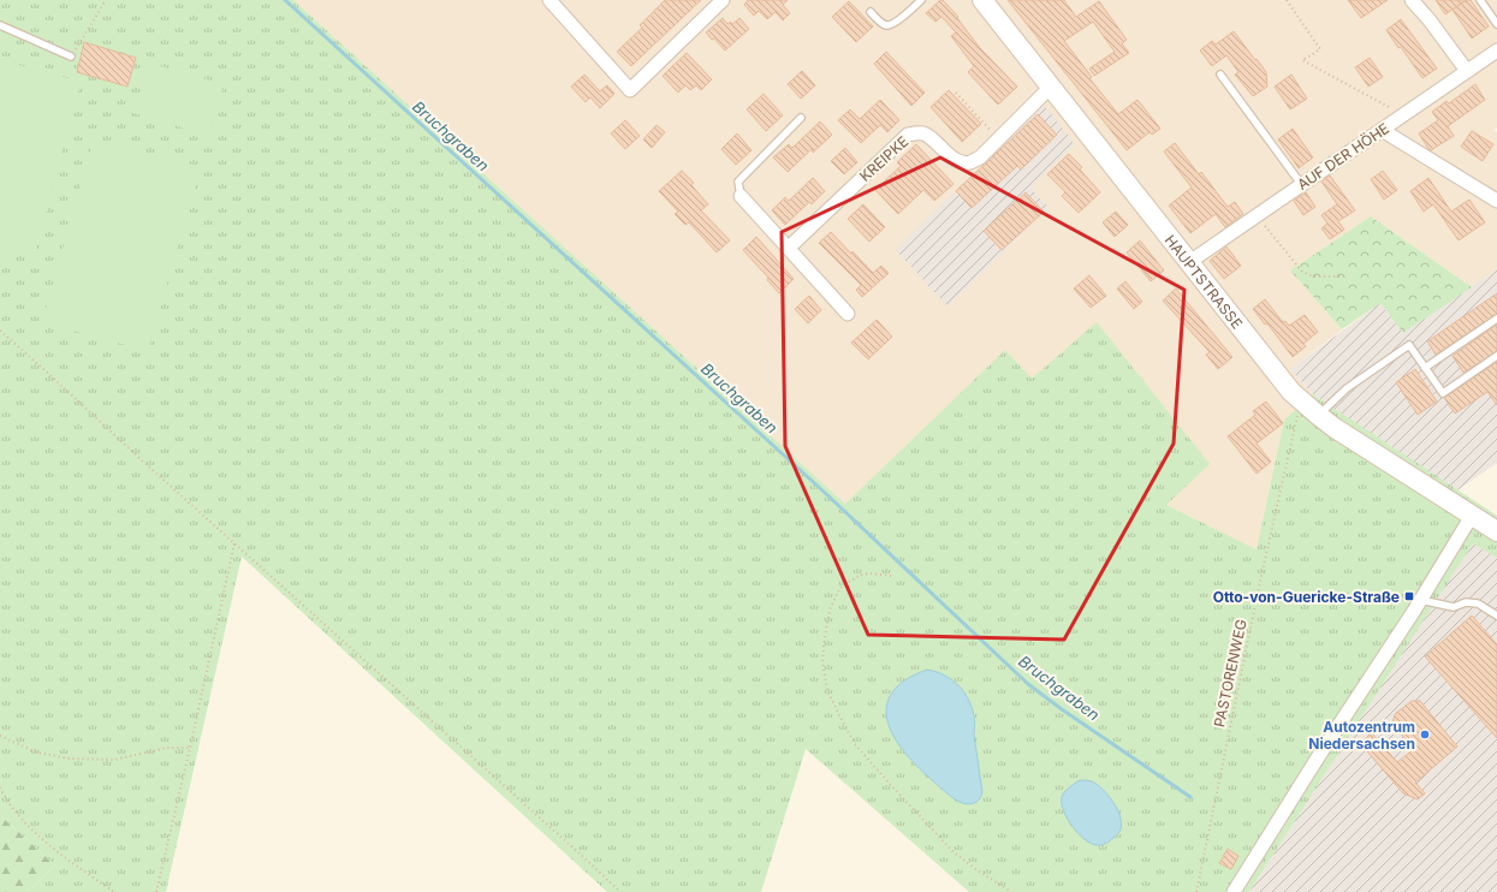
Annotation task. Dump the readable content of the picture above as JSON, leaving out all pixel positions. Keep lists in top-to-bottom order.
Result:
{
  "streets": {
    "main road": ["HAUPTSTRASSE"],
    "street": ["AUF DER HÖHE", "KREIPKE"],
    "path": ["PASTORENWEG"]
  },
  "crossings": [
    ["AUF DER HÖHE", "HAUPTSTRASSE"],
    ["KREIPKE", "HAUPTSTRASSE"],
    ["HAUPTSTRASSE", "PASTORENWEG"]
  ],
  "water": ["Bruchgraben"],
  "places": {
    "transit": ["Otto-von-Guericke-Straße"],
    "other": ["Autozentrum Niedersachsen"]
  }
}
